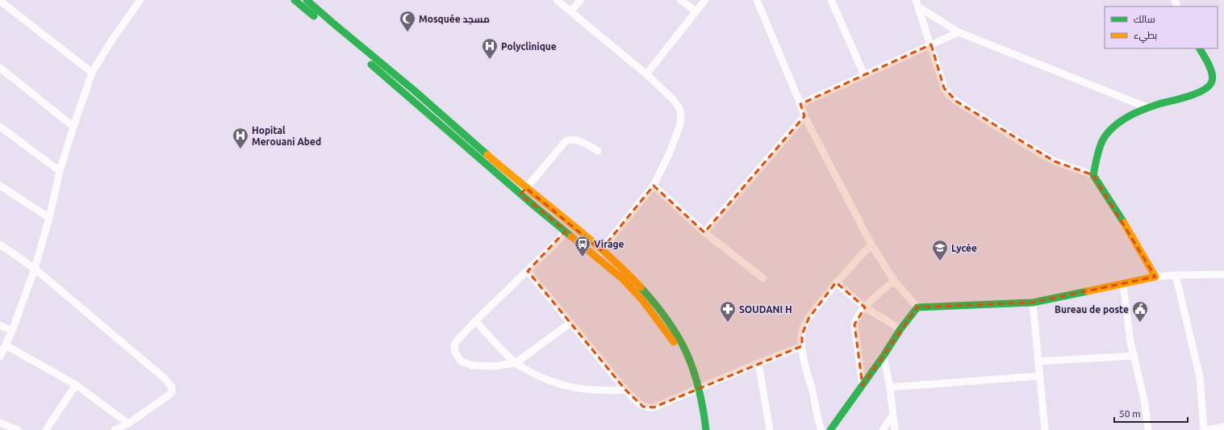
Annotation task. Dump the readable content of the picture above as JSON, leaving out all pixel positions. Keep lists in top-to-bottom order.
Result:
{
  "places": {
    "mosque": ["Mosquée مسجد"],
    "hospital": ["Polyclinique", "Hopital Merouani Abed"],
    "bus stop": ["Virage"],
    "school or university": ["Lycée"],
    "pharmacy": ["SOUDANI H"],
    "public building": ["Bureau de poste"]
  },
  "legend": ["سالك", "بطيء"],
  "scale_bar": "50 m"
}
